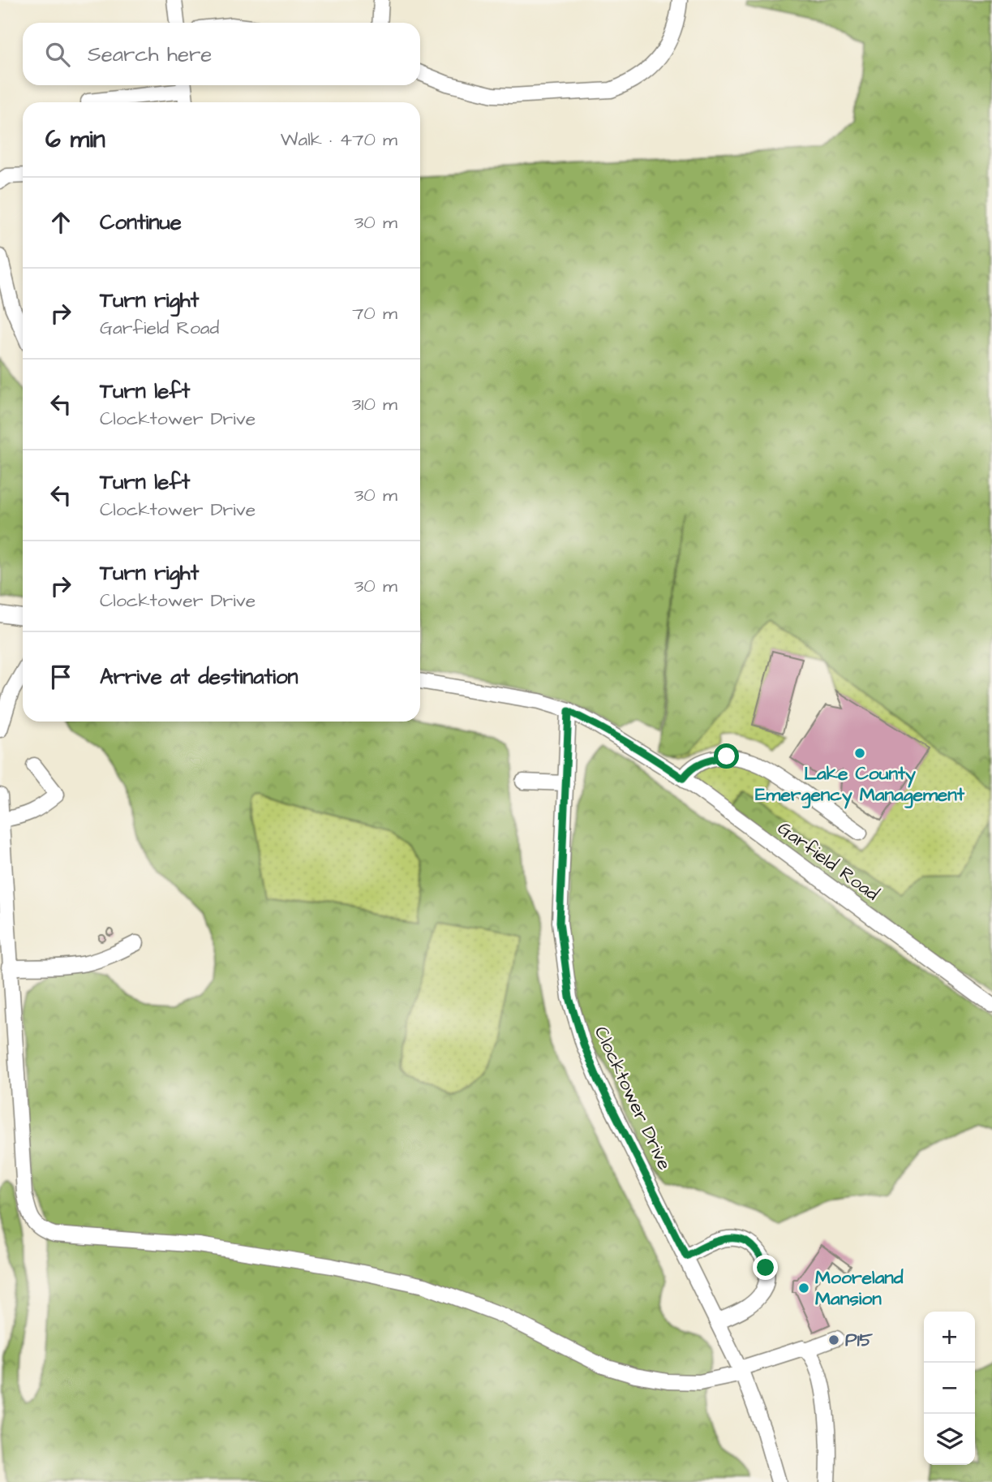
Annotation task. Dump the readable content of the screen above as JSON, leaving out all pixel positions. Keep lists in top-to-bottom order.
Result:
{
  "streets": {
    "street": ["Garfield Road", "Clocktower Drive"]
  },
  "crossings": [
    ["Garfield Road", "Clocktower Drive"]
  ],
  "places": ["Lake County Emergency Management", "Mooreland Mansion", "P15"],
  "page": {
    "search": "Search here",
    "heading": ["6 min", "Walk · 470 m"],
    "list": [
      ["Continue", "30 m"],
      ["Turn right", "Garfield Road", "70 m"],
      ["Turn left", "Clocktower Drive", "310 m"],
      ["Turn left", "Clocktower Drive", "30 m"],
      ["Turn right", "Clocktower Drive", "30 m"],
      "Arrive at destination"
    ],
    "map_buttons": ["+", "−"]
  }
}
